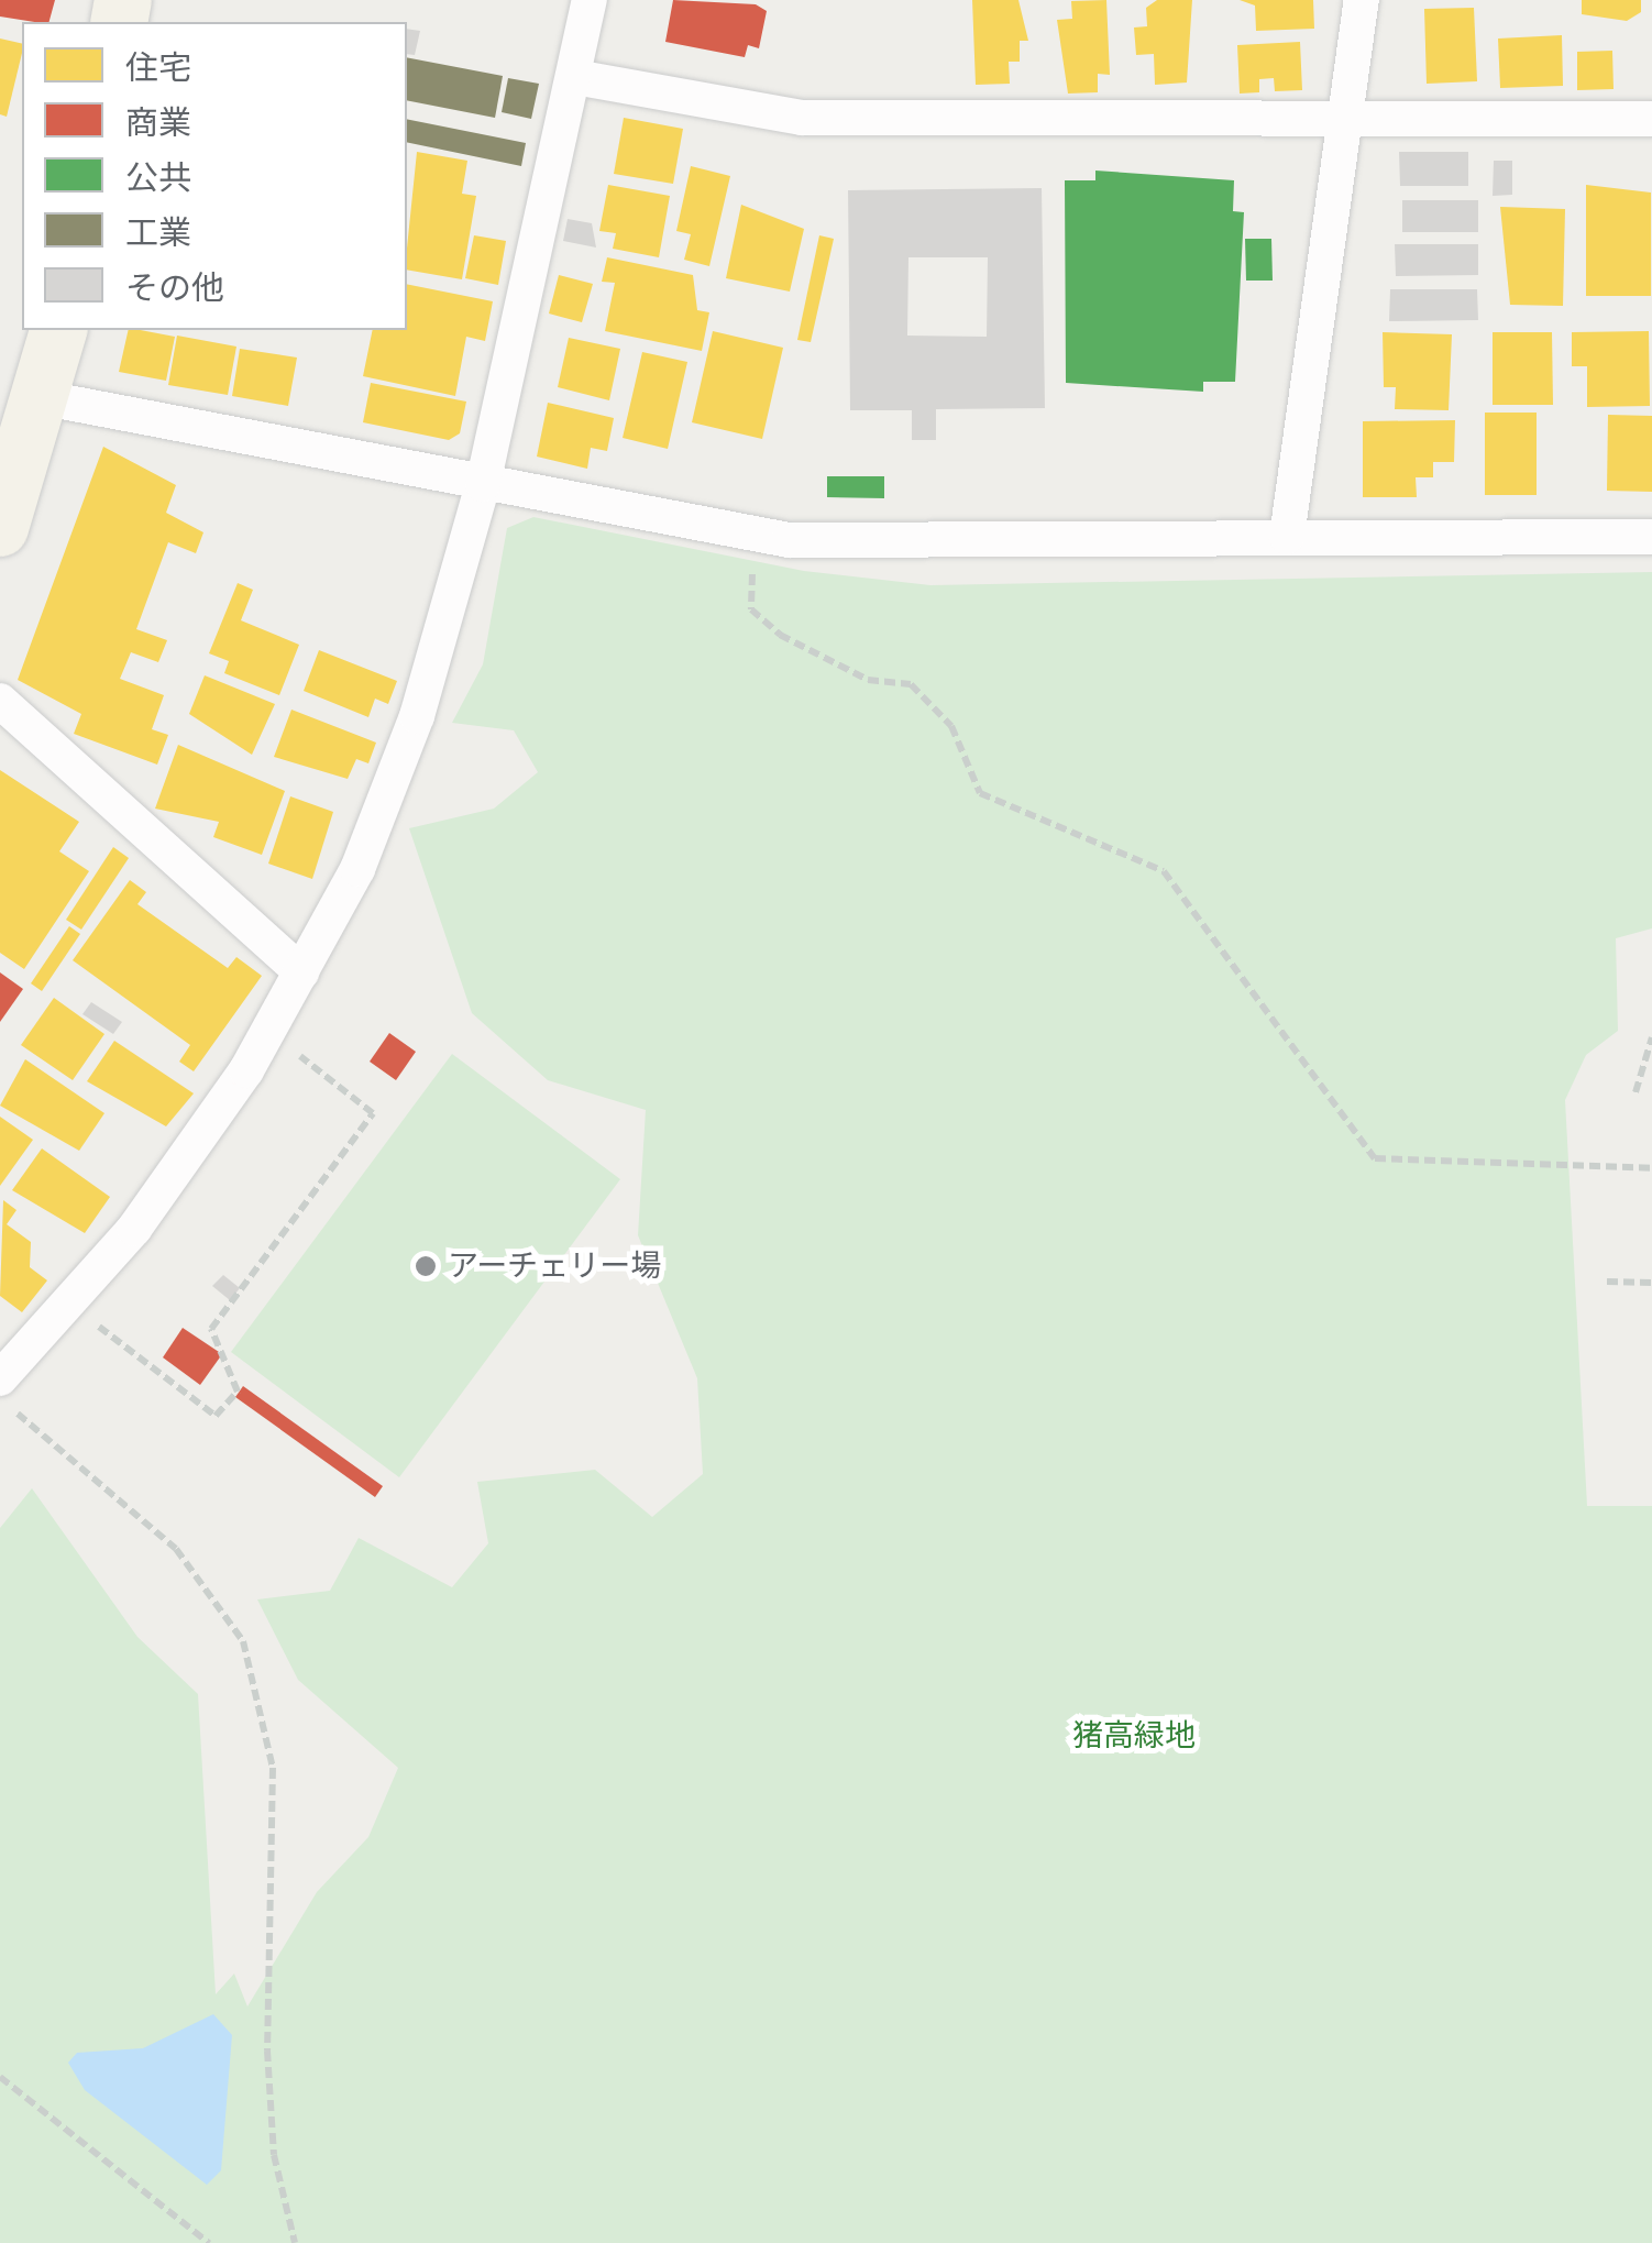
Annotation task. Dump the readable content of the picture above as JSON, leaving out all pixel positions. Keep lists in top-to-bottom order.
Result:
{
  "parks": ["猪高緑地"],
  "places": ["アーチェリー場"],
  "legend": [
    "住宅",
    "商業",
    "公共",
    "工業",
    "その他"
  ]
}
